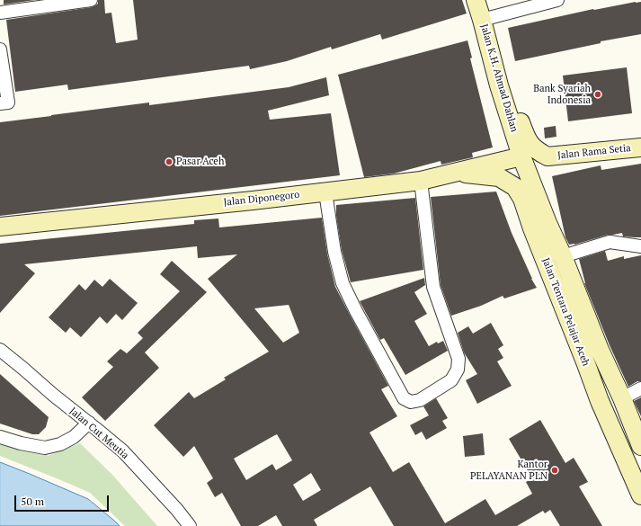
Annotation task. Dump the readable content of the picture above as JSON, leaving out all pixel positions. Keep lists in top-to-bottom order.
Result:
{
  "streets": {
    "main road": [
      "Jalan K.H. Ahmad Dahlan",
      "Jalan Rama Setia",
      "Jalan Diponegoro",
      "Jalan Tentara Pelajar Aceh"
    ],
    "street": ["Jalan Cut Meutia"]
  },
  "crossings": [
    ["Jalan K.H. Ahmad Dahlan", "Jalan Diponegoro"],
    ["Jalan K.H. Ahmad Dahlan", "Jalan Tentara Pelajar Aceh"],
    ["Jalan Diponegoro", "Jalan Tentara Pelajar Aceh"]
  ],
  "places": ["Bank Syariah Indonesia", "Pasar Aceh", "Kantor PELAYANAN PLN"],
  "scale_bar": "50 m"
}
